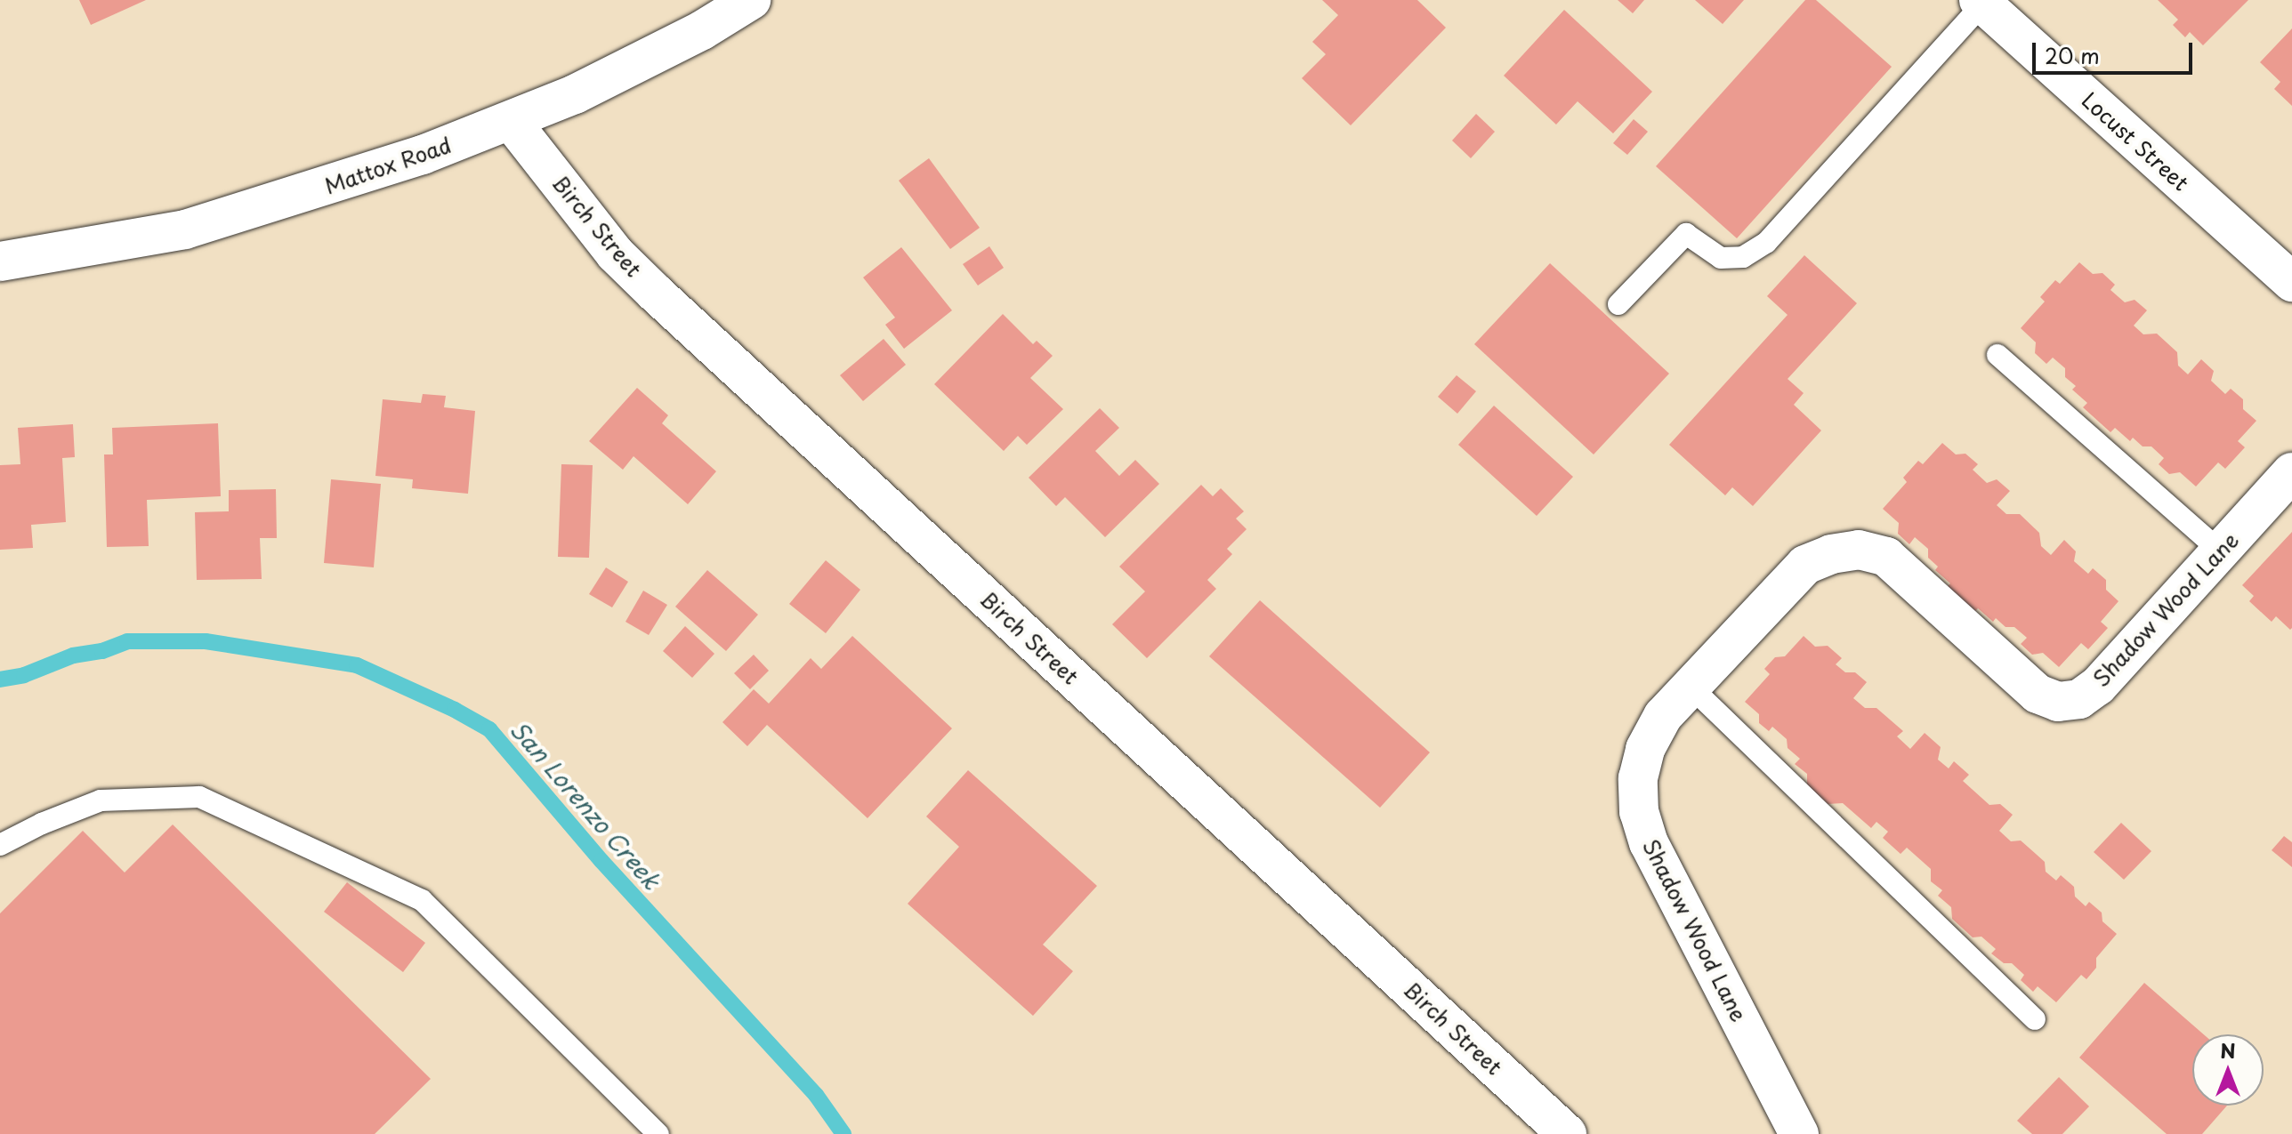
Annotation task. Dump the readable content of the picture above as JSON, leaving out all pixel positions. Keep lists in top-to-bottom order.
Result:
{
  "streets": {
    "street": [
      "Locust Street",
      "Mattox Road",
      "Birch Street",
      "Shadow Wood Lane"
    ]
  },
  "crossings": [
    ["Mattox Road", "Birch Street"]
  ],
  "water": ["San Lorenzo Creek"],
  "scale_bar": "20 m",
  "north": "top"
}
